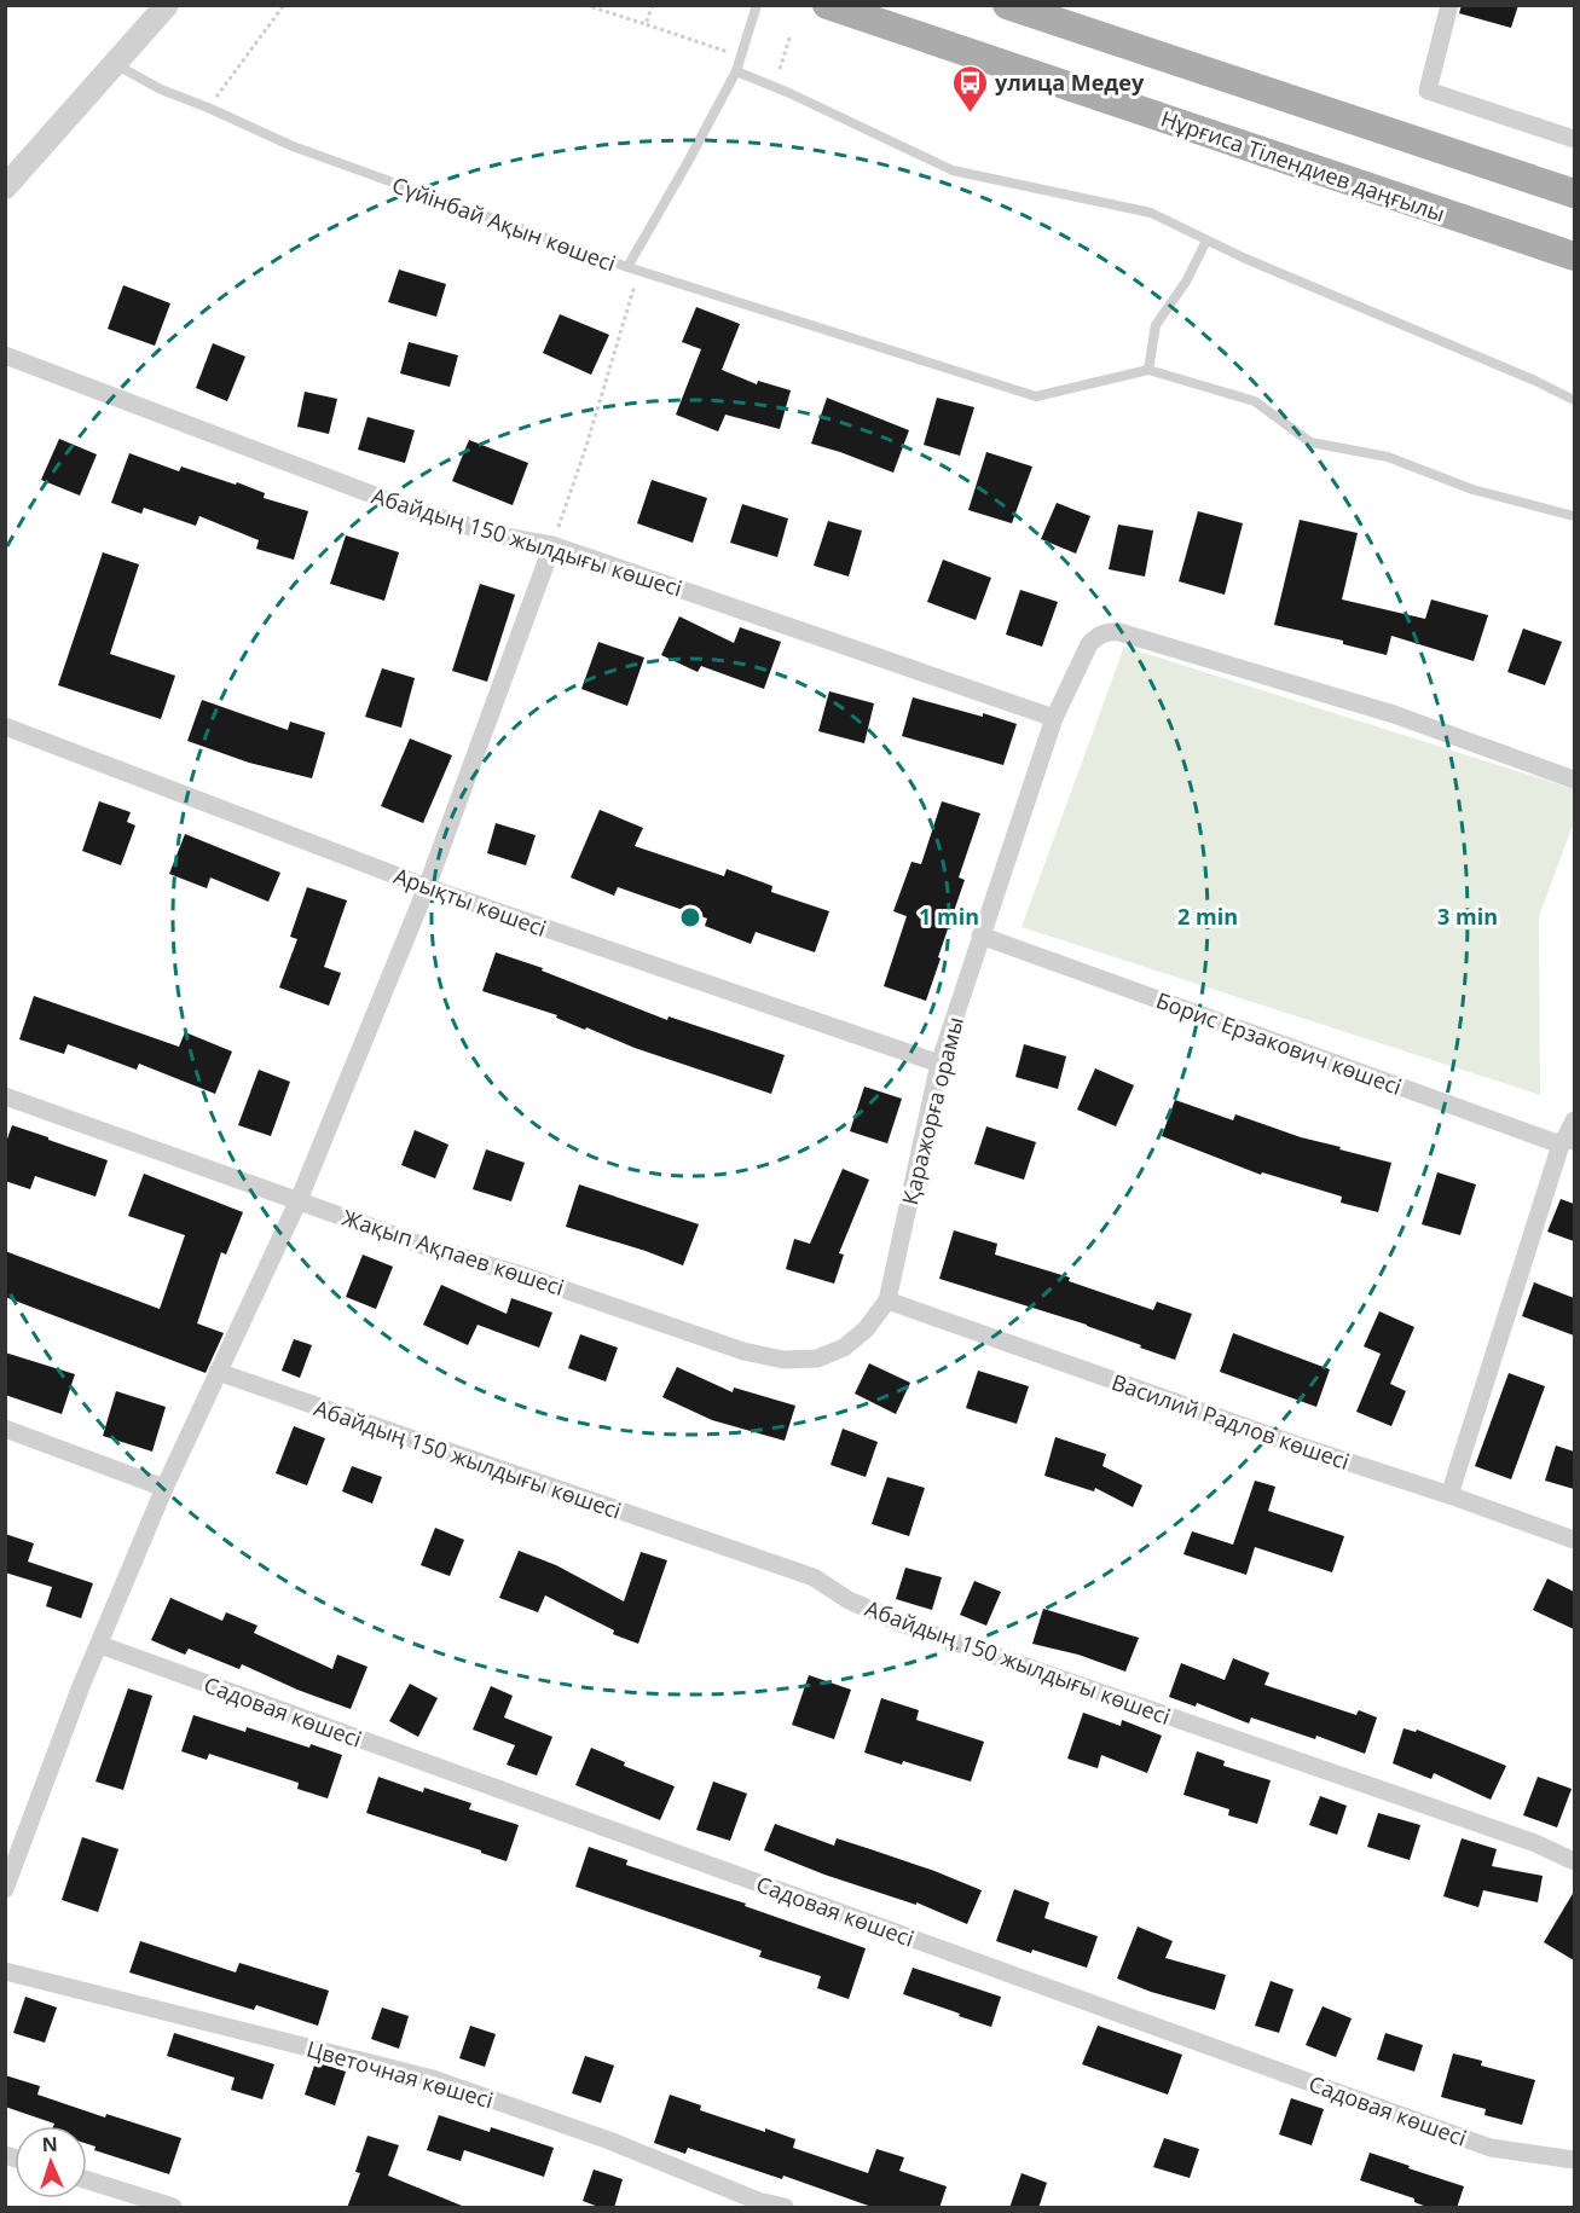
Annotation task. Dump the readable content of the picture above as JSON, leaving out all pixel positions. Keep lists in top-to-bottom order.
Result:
{
  "streets": {
    "main road": ["Нұрғиса Тілендиев даңғылы"],
    "street": [
      "Абайдың 150 жылдығы көшесі",
      "Арықты көшесі",
      "Борис Ерзакович көшесі",
      "Қаражорға орамы",
      "Жақып Ақпаев көшесі",
      "Василий Радлов көшесі",
      "Садовая көшесі",
      "Цветочная көшесі"
    ],
    "lane": ["Сүйінбай Ақын көшесі"]
  },
  "crossings": [
    ["Абайдың 150 жылдығы көшесі", "Қаражорға орамы"],
    ["Арықты көшесі", "Қаражорға орамы"],
    ["Борис Ерзакович көшесі", "Қаражорға орамы"],
    ["Қаражорға орамы", "Жақып Ақпаев көшесі"],
    ["Қаражорға орамы", "Василий Радлов көшесі"],
    ["Жақып Ақпаев көшесі", "Василий Радлов көшесі"]
  ],
  "places": {
    "bus stop": ["улица Медеу"]
  },
  "north": "top",
  "rings": ["1 min", "2 min", "3 min"]
}
